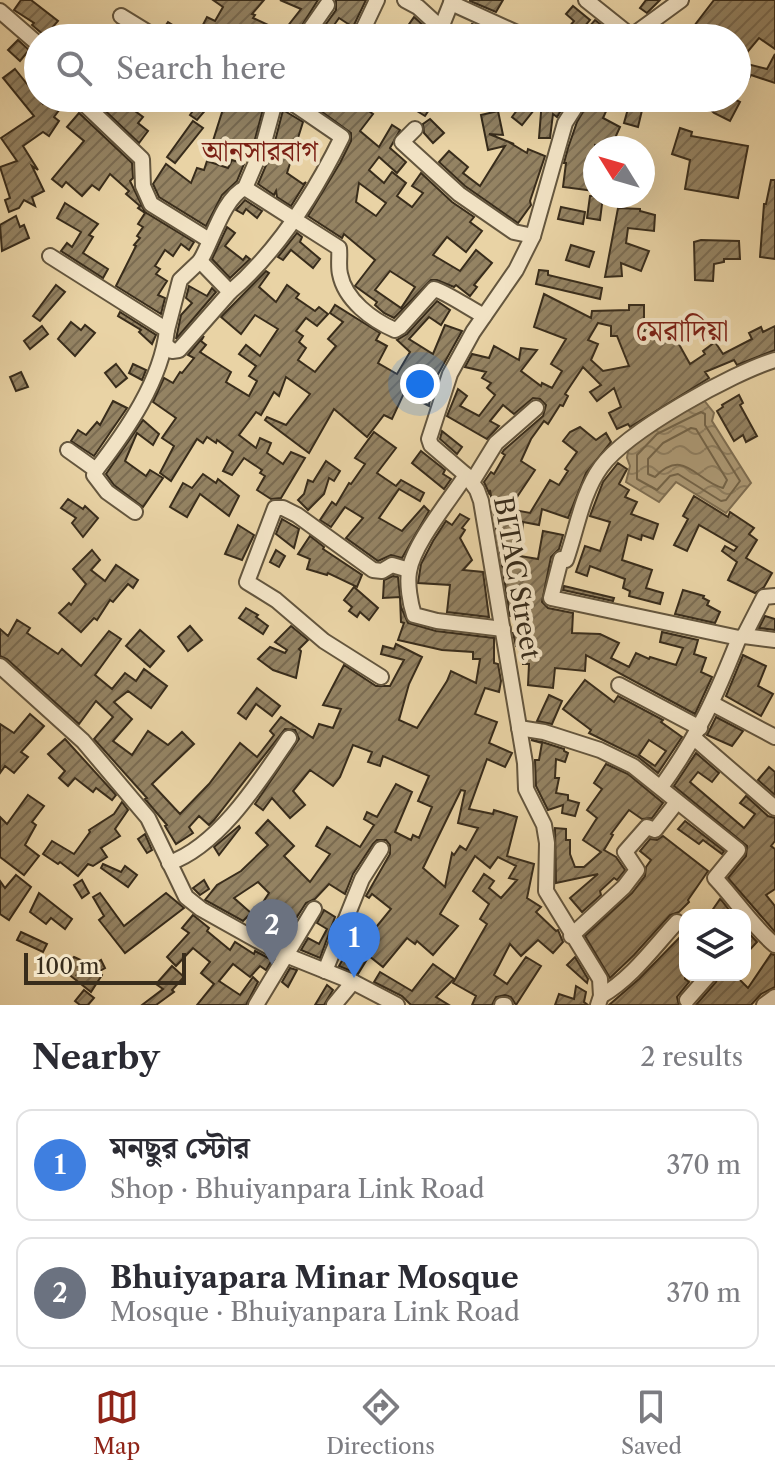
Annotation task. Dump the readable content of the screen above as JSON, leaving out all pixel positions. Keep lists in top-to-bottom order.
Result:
{
  "streets": {
    "street": ["BITAC Street"]
  },
  "districts": ["আনসারবাগ", "মেরাদিয়া"],
  "scale_bar": "100 m",
  "north": "top left",
  "page": {
    "search": "Search here",
    "pins": ["2", "1"],
    "scale": "100 m",
    "heading": ["Nearby", "2 results"],
    "list": [
      {
        "mark": "1",
        "name": "মনছুর স্টোর",
        "note": "Shop · Bhuiyanpara Link Road",
        "value": "370 m"
      },
      {
        "mark": "2",
        "name": "Bhuiyapara Minar Mosque",
        "note": "Mosque · Bhuiyanpara Link Road",
        "value": "370 m"
      }
    ],
    "nav": ["Map", "Directions", "Saved"]
  }
}
